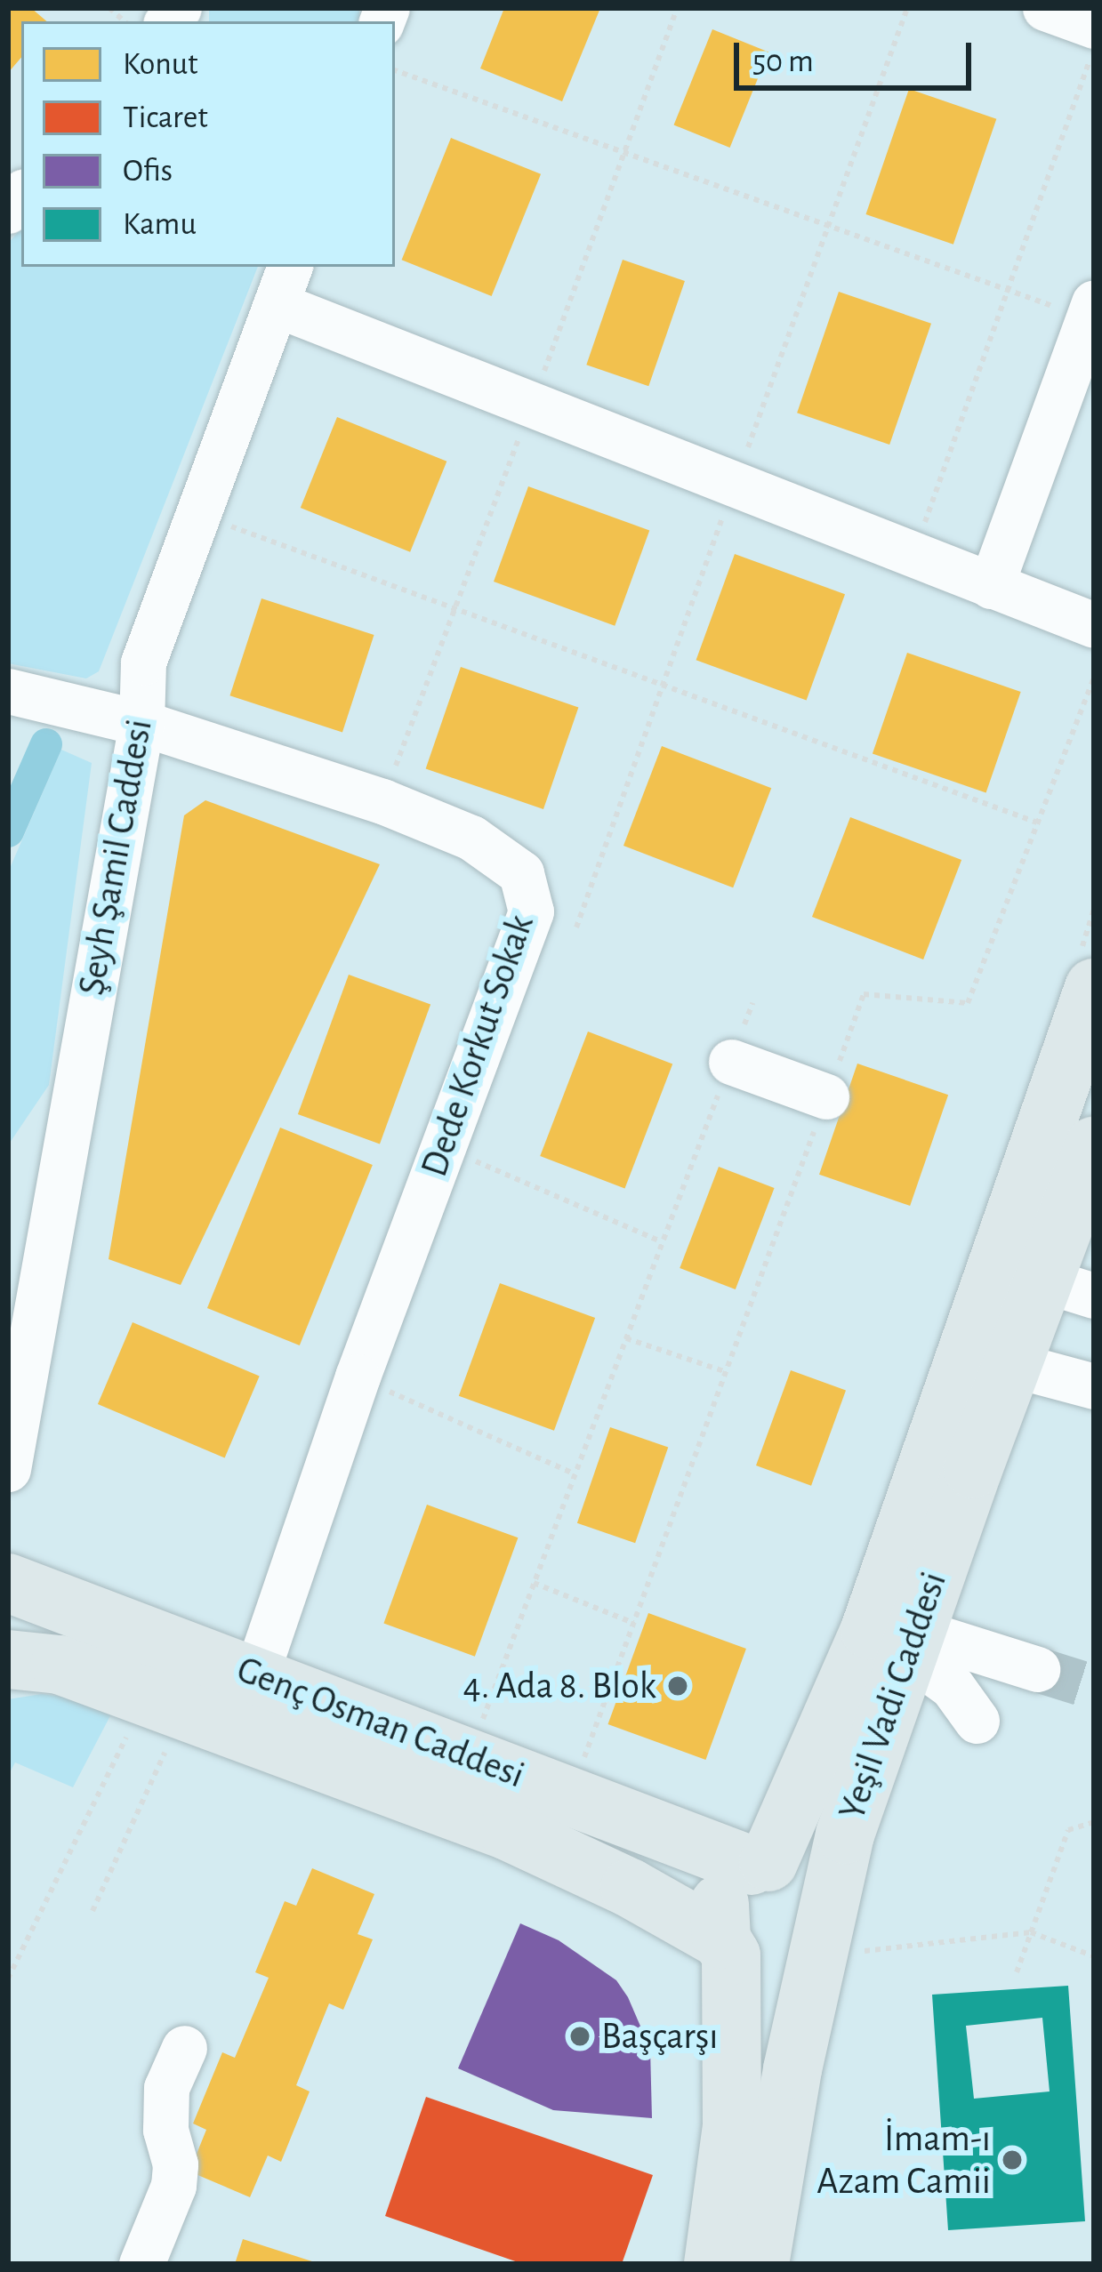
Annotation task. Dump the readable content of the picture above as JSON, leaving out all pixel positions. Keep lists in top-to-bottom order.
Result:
{
  "streets": {
    "main road": ["Yeşil Vadi Caddesi", "Genç Osman Caddesi"],
    "street": ["Şeyh Şamil Caddesi", "Dede Korkut Sokak"]
  },
  "crossings": [
    ["Şeyh Şamil Caddesi", "Dede Korkut Sokak"],
    ["Dede Korkut Sokak", "Genç Osman Caddesi"],
    ["Yeşil Vadi Caddesi", "Genç Osman Caddesi"]
  ],
  "places": ["4. Ada 8. Blok", "Başçarşı", "İmam-ı Azam Camii"],
  "legend": [
    "Konut",
    "Ticaret",
    "Ofis",
    "Kamu"
  ],
  "scale_bar": "50 m"
}
